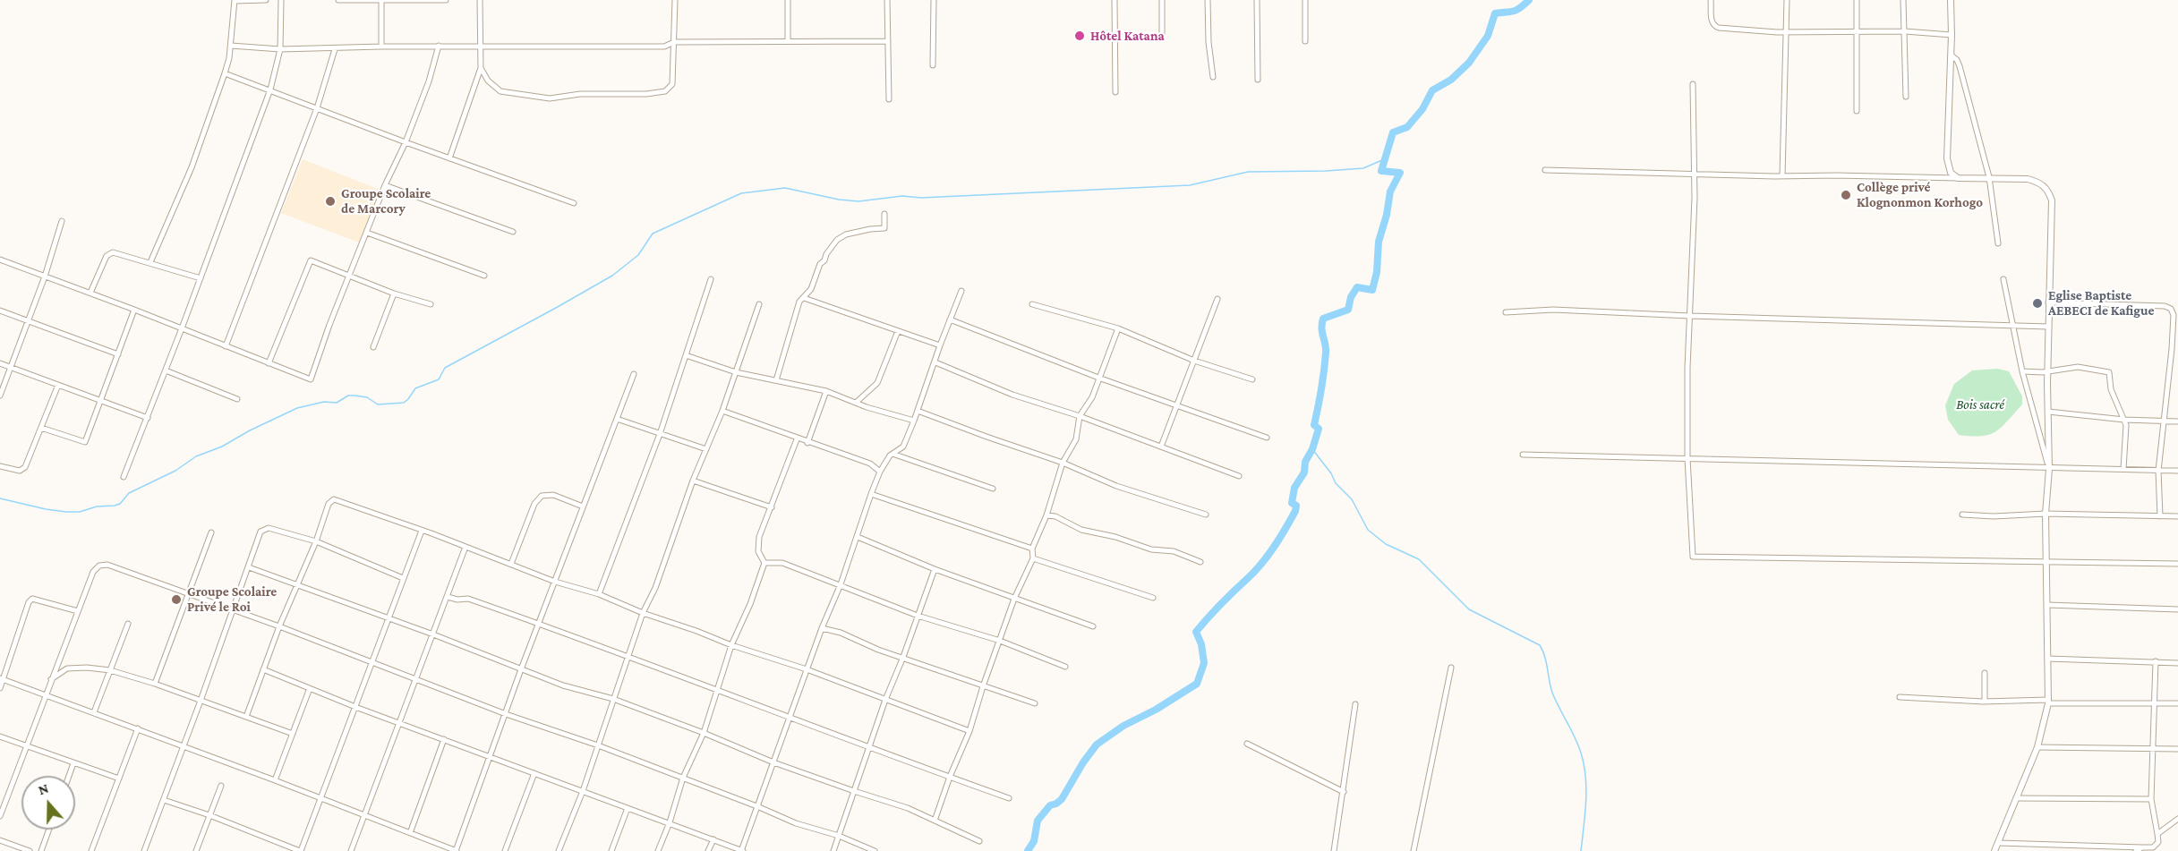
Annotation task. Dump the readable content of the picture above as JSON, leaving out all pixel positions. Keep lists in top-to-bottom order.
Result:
{
  "parks": ["Bois sacré"],
  "places": [
    "Hôtel Katana",
    "Collège privé Klognonmon Korhogo",
    "Groupe Scolaire de Marcory",
    "Eglise Baptiste AEBECI de Kafigue",
    "Groupe Scolaire Privé le Roi"
  ],
  "north": "top"
}
